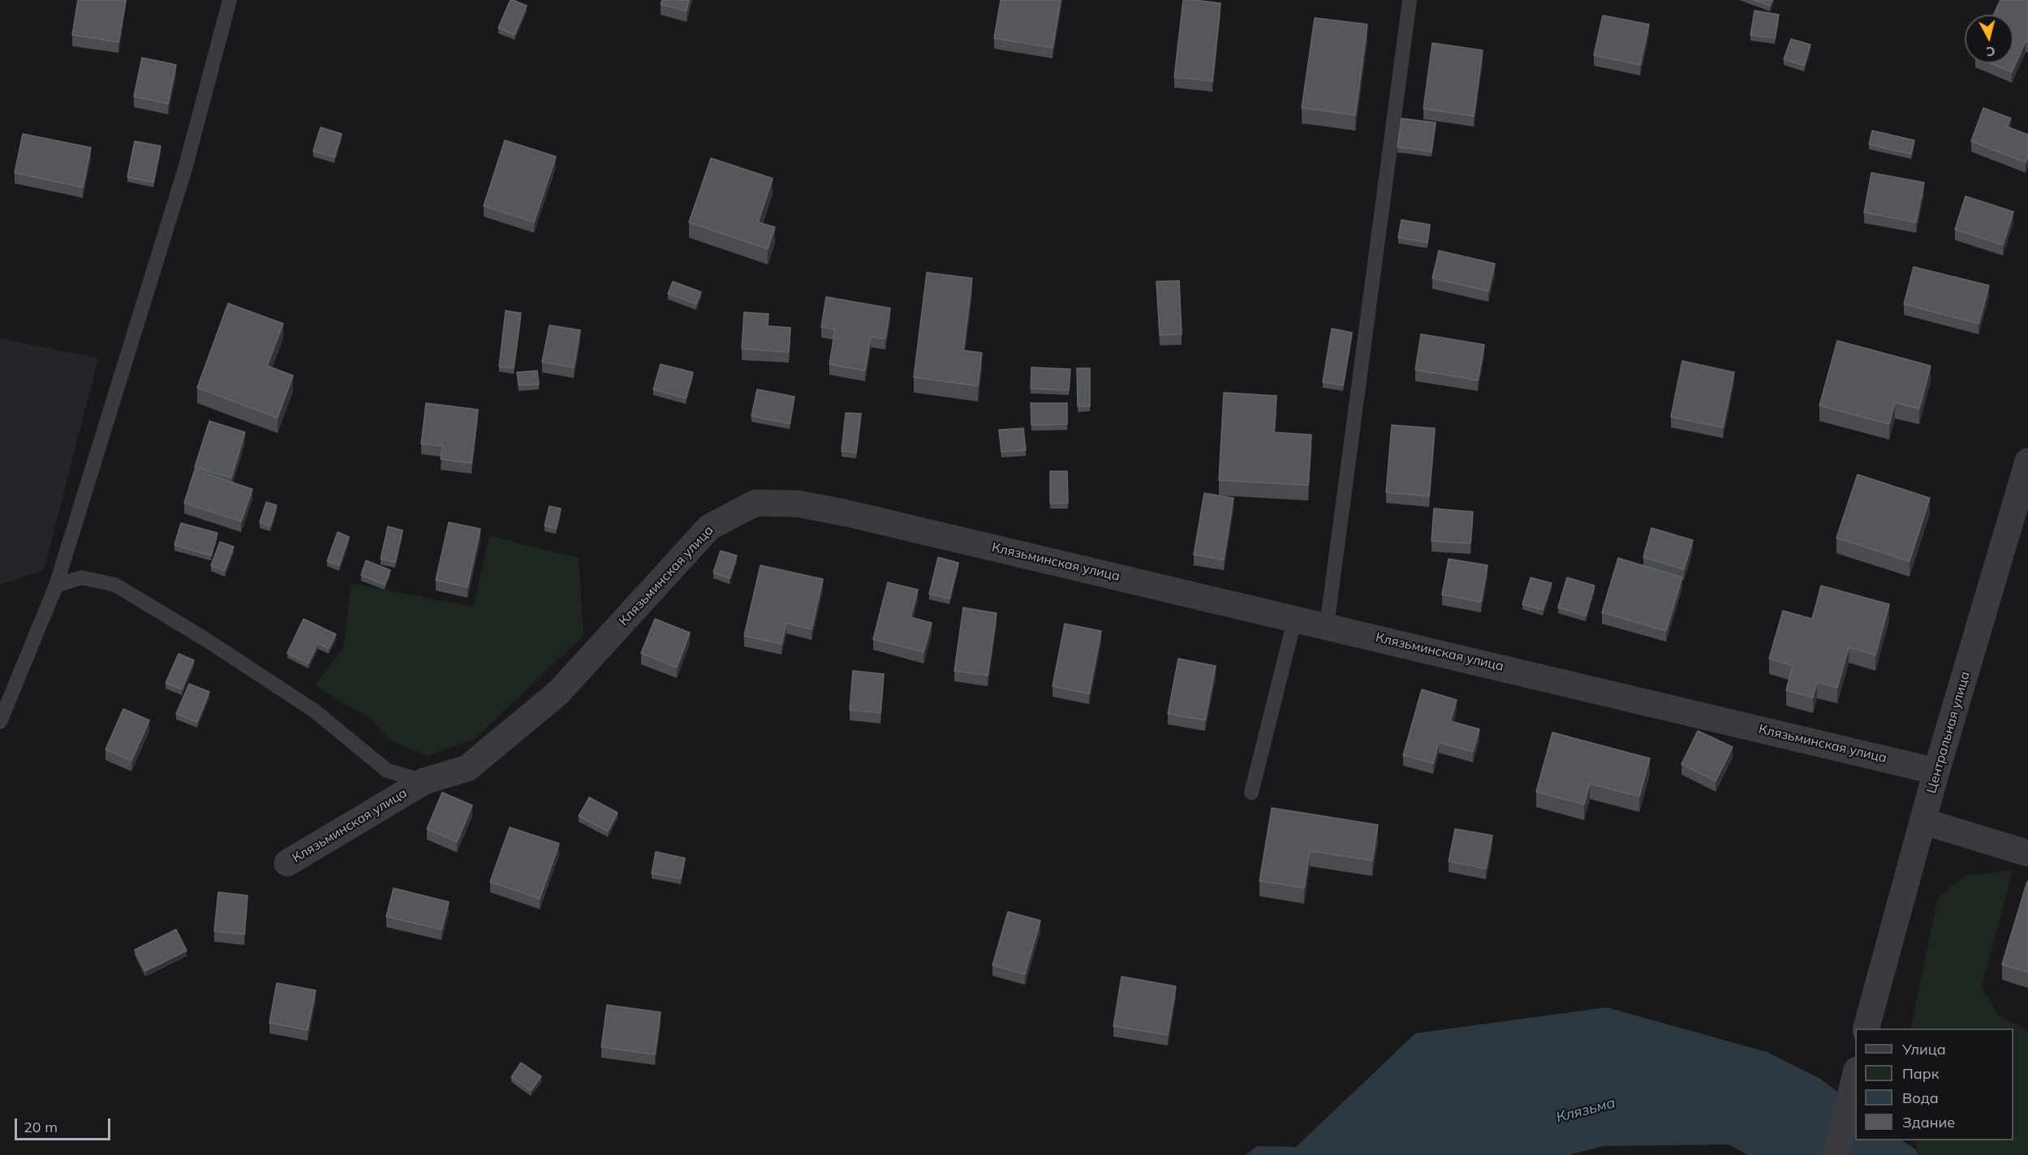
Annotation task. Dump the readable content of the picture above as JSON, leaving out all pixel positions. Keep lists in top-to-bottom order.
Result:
{
  "streets": {
    "street": ["Клязьминская улица", "Центральная улица"]
  },
  "crossings": [
    ["Клязьминская улица", "Центральная улица"]
  ],
  "water": ["Клязьма"],
  "legend": [
    "Улица",
    "Парк",
    "Вода",
    "Здание"
  ],
  "scale_bar": "20 m",
  "north": "bottom"
}
